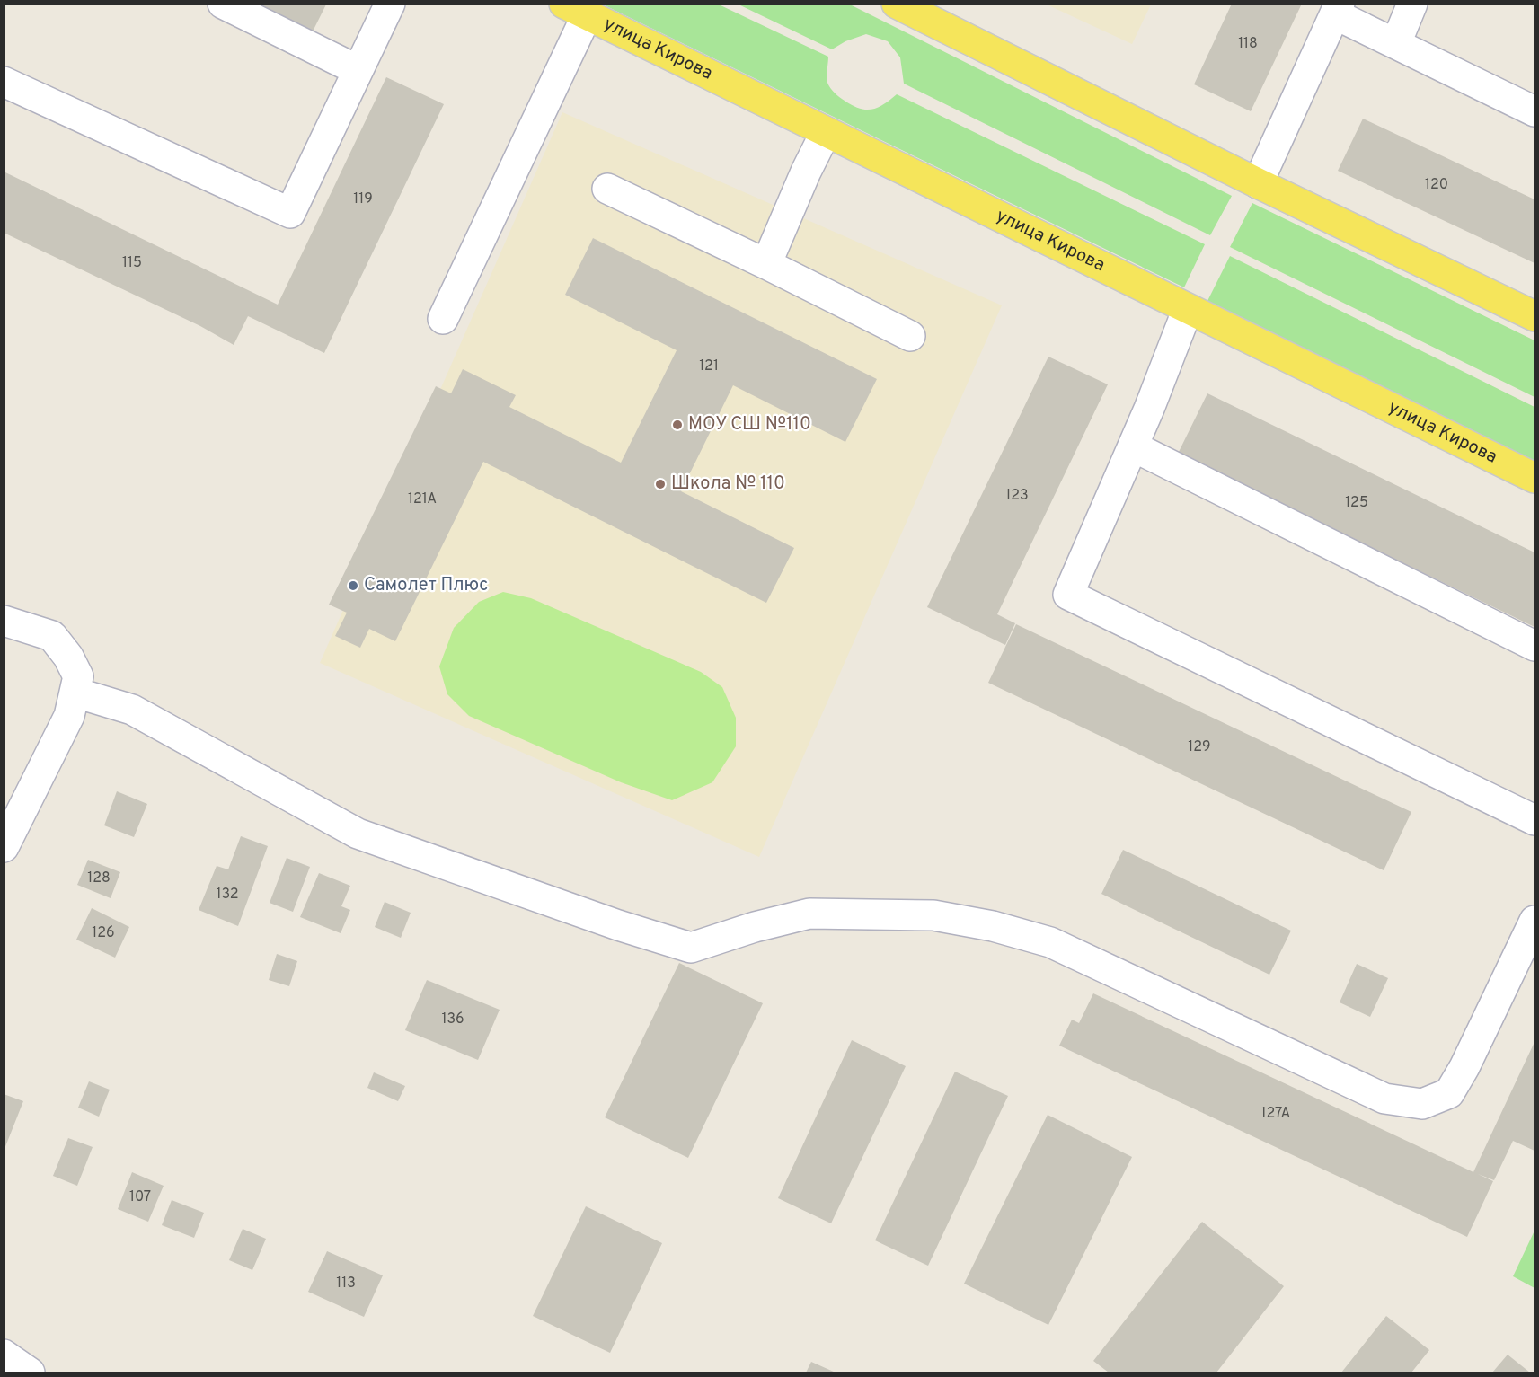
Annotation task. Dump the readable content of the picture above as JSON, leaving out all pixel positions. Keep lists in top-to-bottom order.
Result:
{
  "streets": {
    "main road": ["улица Кирова"]
  },
  "places": ["МОУ СШ №110", "Школа № 110", "Самолет Плюс"],
  "house_numbers": [
    "118",
    "120",
    "119",
    "115",
    "121",
    "123",
    "121А",
    "125",
    "129",
    "128",
    "132",
    "126",
    "136",
    "127А",
    "107",
    "113"
  ]
}
